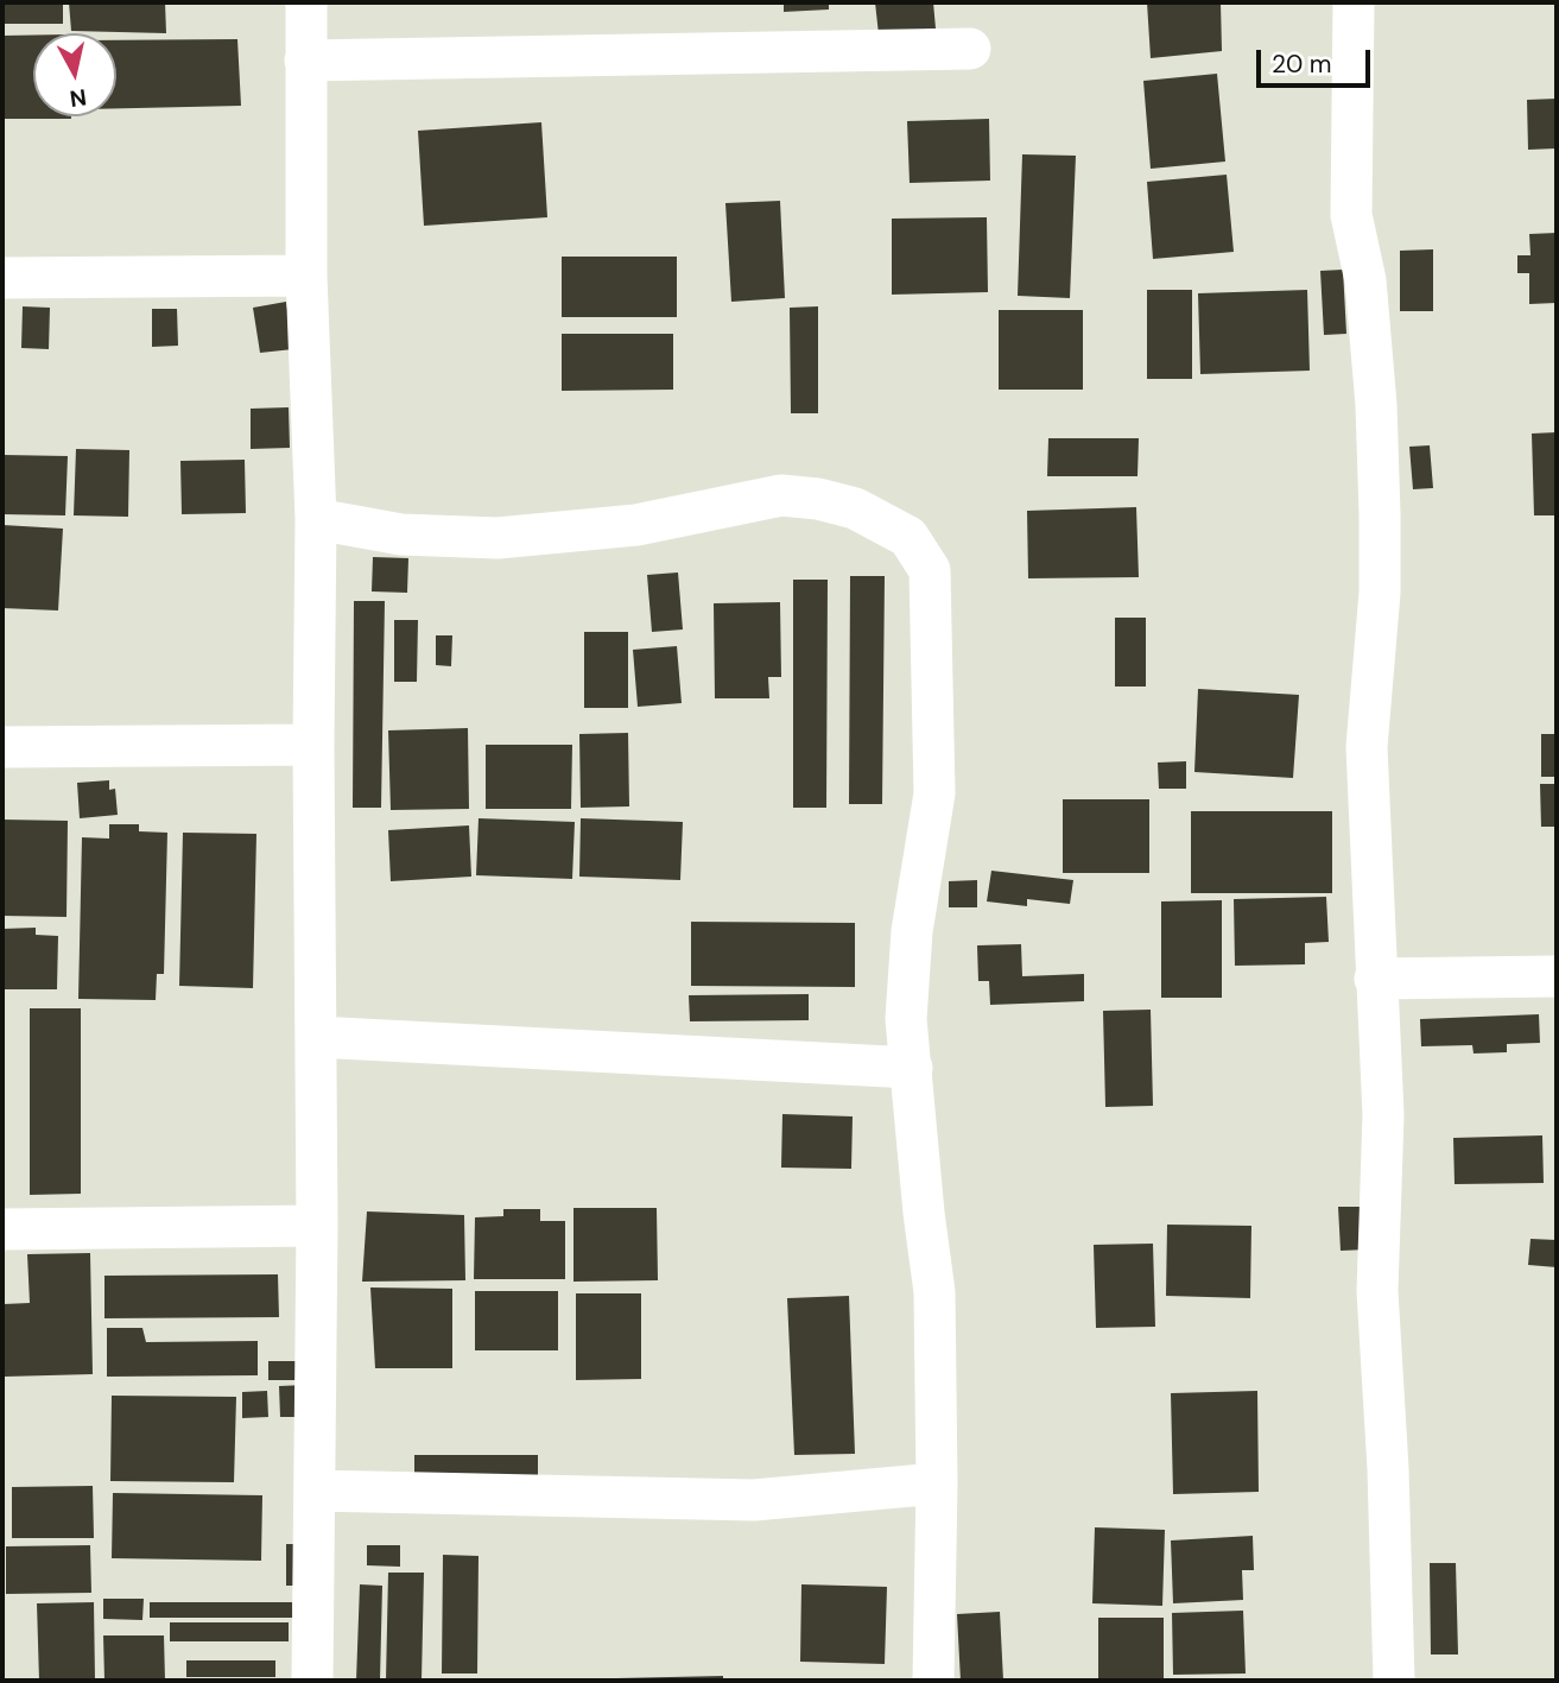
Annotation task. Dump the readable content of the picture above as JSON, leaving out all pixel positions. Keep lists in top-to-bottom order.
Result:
{
  "scale_bar": "20 m",
  "north": "bottom"
}
